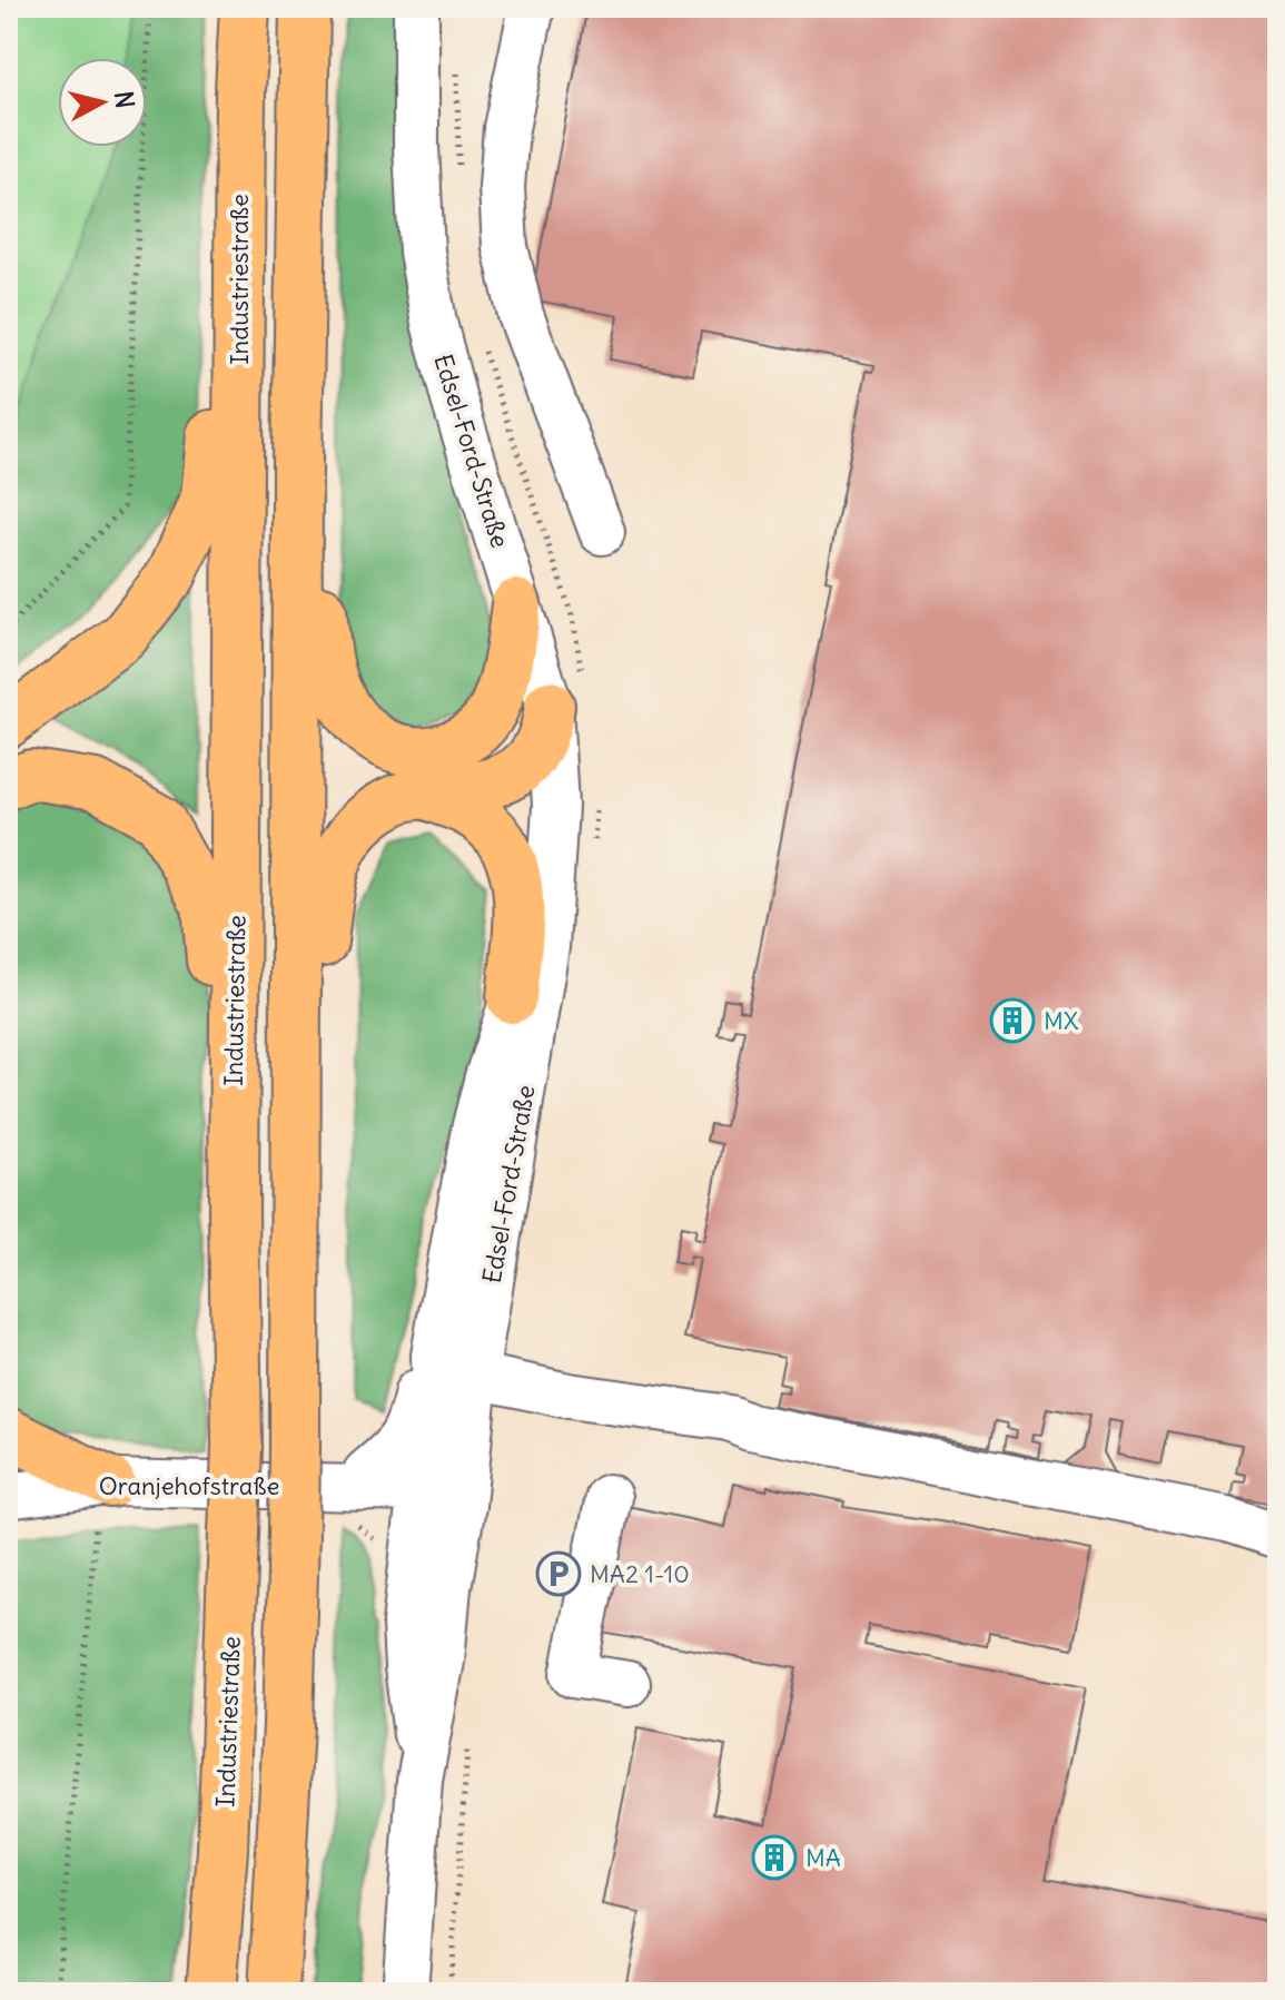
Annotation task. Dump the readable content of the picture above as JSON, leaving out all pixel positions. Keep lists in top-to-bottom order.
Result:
{
  "streets": {
    "highway": ["Industriestraße"],
    "street": ["Edsel-Ford-Straße", "Oranjehofstraße"]
  },
  "crossings": [
    ["Edsel-Ford-Straße", "Oranjehofstraße"]
  ],
  "places": {
    "building": ["MX", "MA"],
    "parking": ["MA2 1-10"]
  },
  "north": "right"
}
